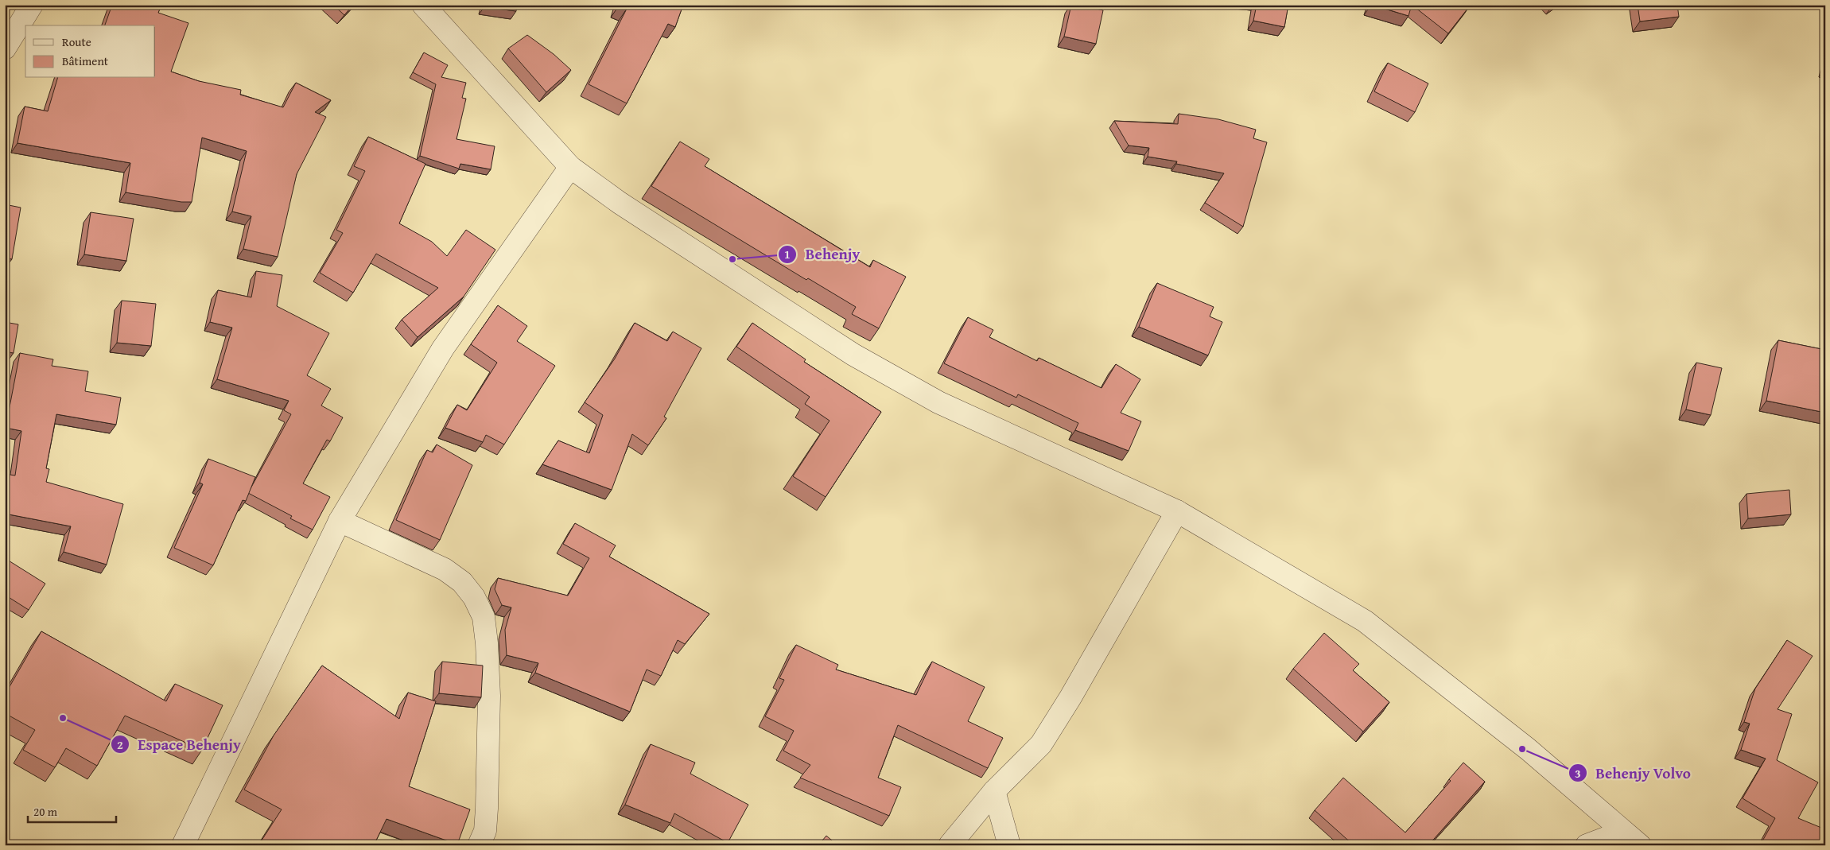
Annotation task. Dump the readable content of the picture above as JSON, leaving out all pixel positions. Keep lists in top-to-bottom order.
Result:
{
  "places": ["Behenjy", "Espace Behenjy", "Behenjy Volvo"],
  "legend": ["Route", "Bâtiment"],
  "scale_bar": "20 m"
}
